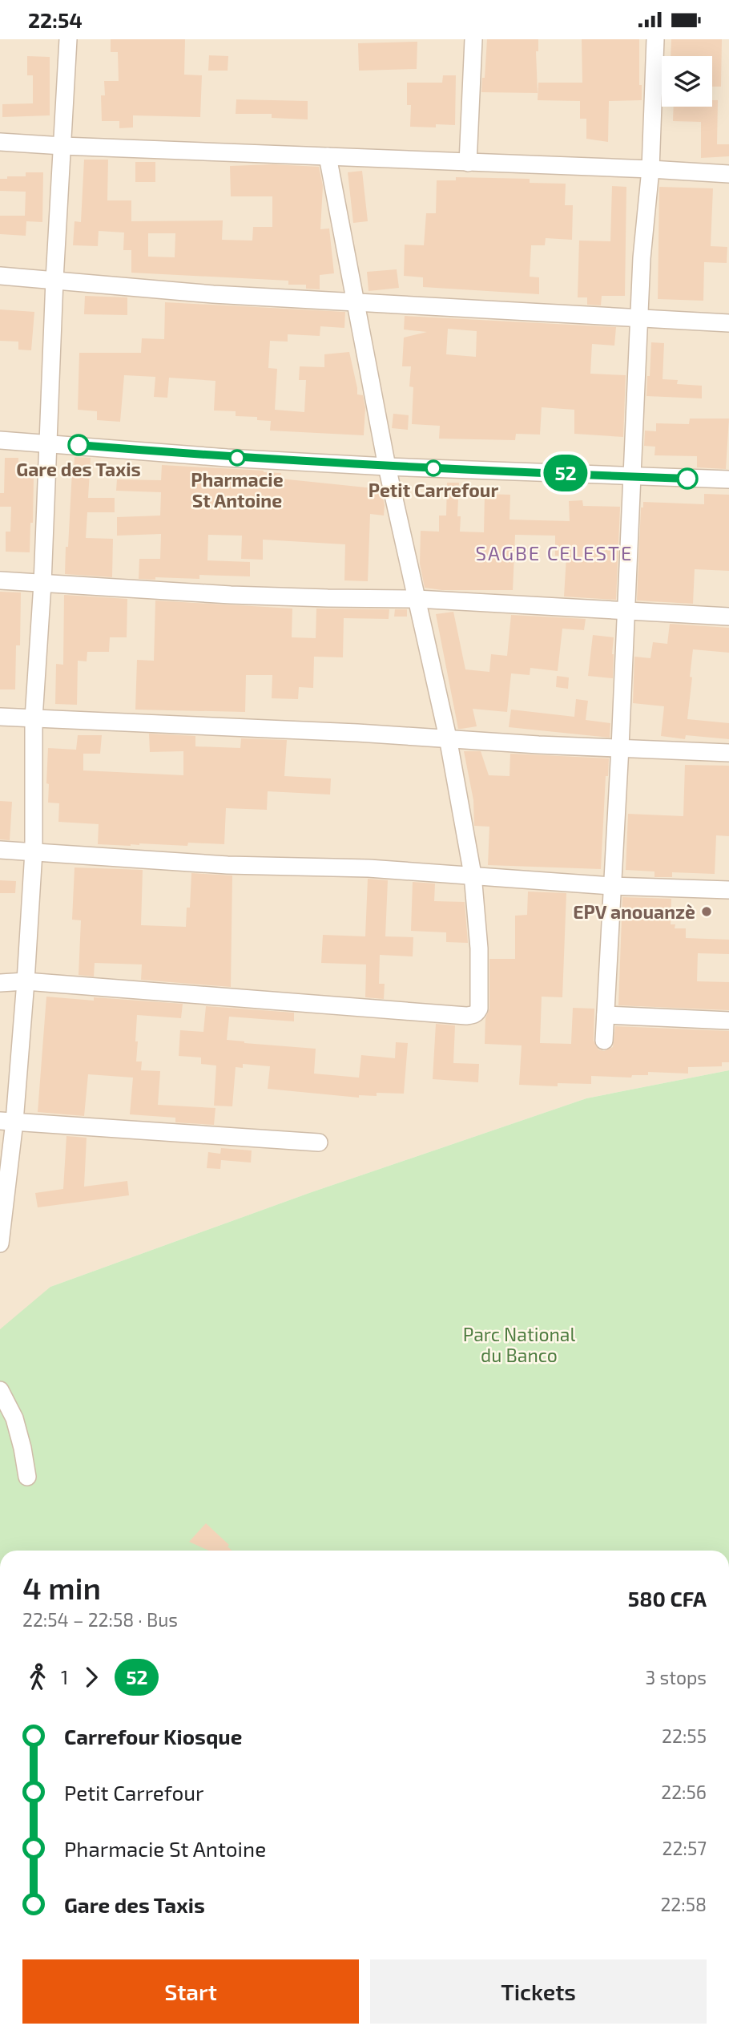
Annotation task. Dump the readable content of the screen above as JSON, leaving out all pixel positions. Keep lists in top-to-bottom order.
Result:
{
  "districts": ["SAGBE CELESTE"],
  "parks": ["Parc National du Banco"],
  "places": [
    "Gare des Taxis",
    "Pharmacie St Antoine",
    "Petit Carrefour",
    "EPV anouanzè"
  ],
  "lines": ["bus line 52"],
  "page": {
    "status": "22:54",
    "on_map": "52",
    "heading": ["4 min", "22:54 – 22:58 · Bus", "580 CFA"],
    "legs": ["1", "52", "3 stops"],
    "list": [
      {
        "name": "Carrefour Kiosque",
        "value": "22:55"
      },
      {
        "name": "Petit Carrefour",
        "value": "22:56"
      },
      {
        "name": "Pharmacie St Antoine",
        "value": "22:57"
      },
      {
        "name": "Gare des Taxis",
        "value": "22:58"
      }
    ],
    "buttons": ["Start", "Tickets"]
  }
}
